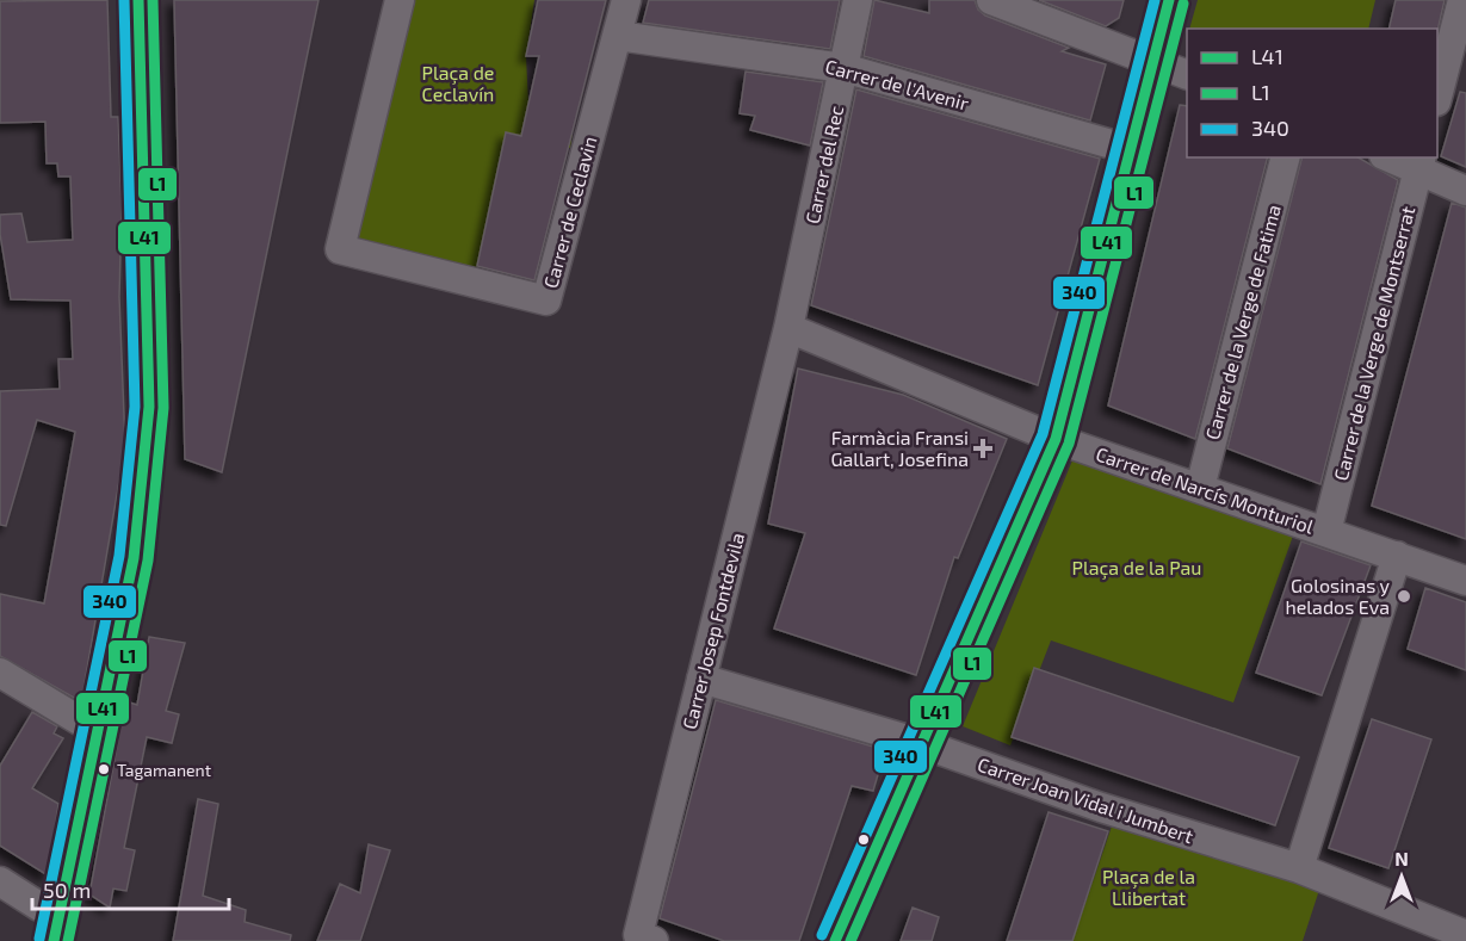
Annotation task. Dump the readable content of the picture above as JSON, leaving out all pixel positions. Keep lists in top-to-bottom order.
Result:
{
  "streets": {
    "street": [
      "Carrer de l'Avenir",
      "Carrer del Rec",
      "Carrer de Ceclavin",
      "Carrer de la Verge de Fatima",
      "Carrer de la Verge de Montserrat",
      "Carrer de Narcís Monturiol",
      "Carrer Josep Fontdevila",
      "Carrer Joan Vidal i Jumbert"
    ]
  },
  "crossings": [
    ["Carrer de l'Avenir", "Carrer del Rec"],
    ["Carrer de l'Avenir", "Carrer de Ceclavin"],
    ["Carrer del Rec", "Carrer de Narcís Monturiol"],
    ["Carrer del Rec", "Carrer Josep Fontdevila"],
    ["Carrer de la Verge de Fatima", "Carrer de Narcís Monturiol"],
    ["Carrer de la Verge de Montserrat", "Carrer de Narcís Monturiol"],
    ["Carrer de Narcís Monturiol", "Carrer Josep Fontdevila"],
    ["Carrer Josep Fontdevila", "Carrer Joan Vidal i Jumbert"]
  ],
  "parks": ["Plaça de Ceclavín", "Plaça de la Pau", "Plaça de la Llibertat"],
  "places": {
    "health": ["Farmàcia Fransi Gallart, Josefina"],
    "other": ["Golosinas y helados Eva", "Tagamanent"]
  },
  "lines": ["transit line L41", "transit line L1", "transit line 340"],
  "legend": ["L41", "L1", "340"],
  "scale_bar": "50 m",
  "north": "top"
}
